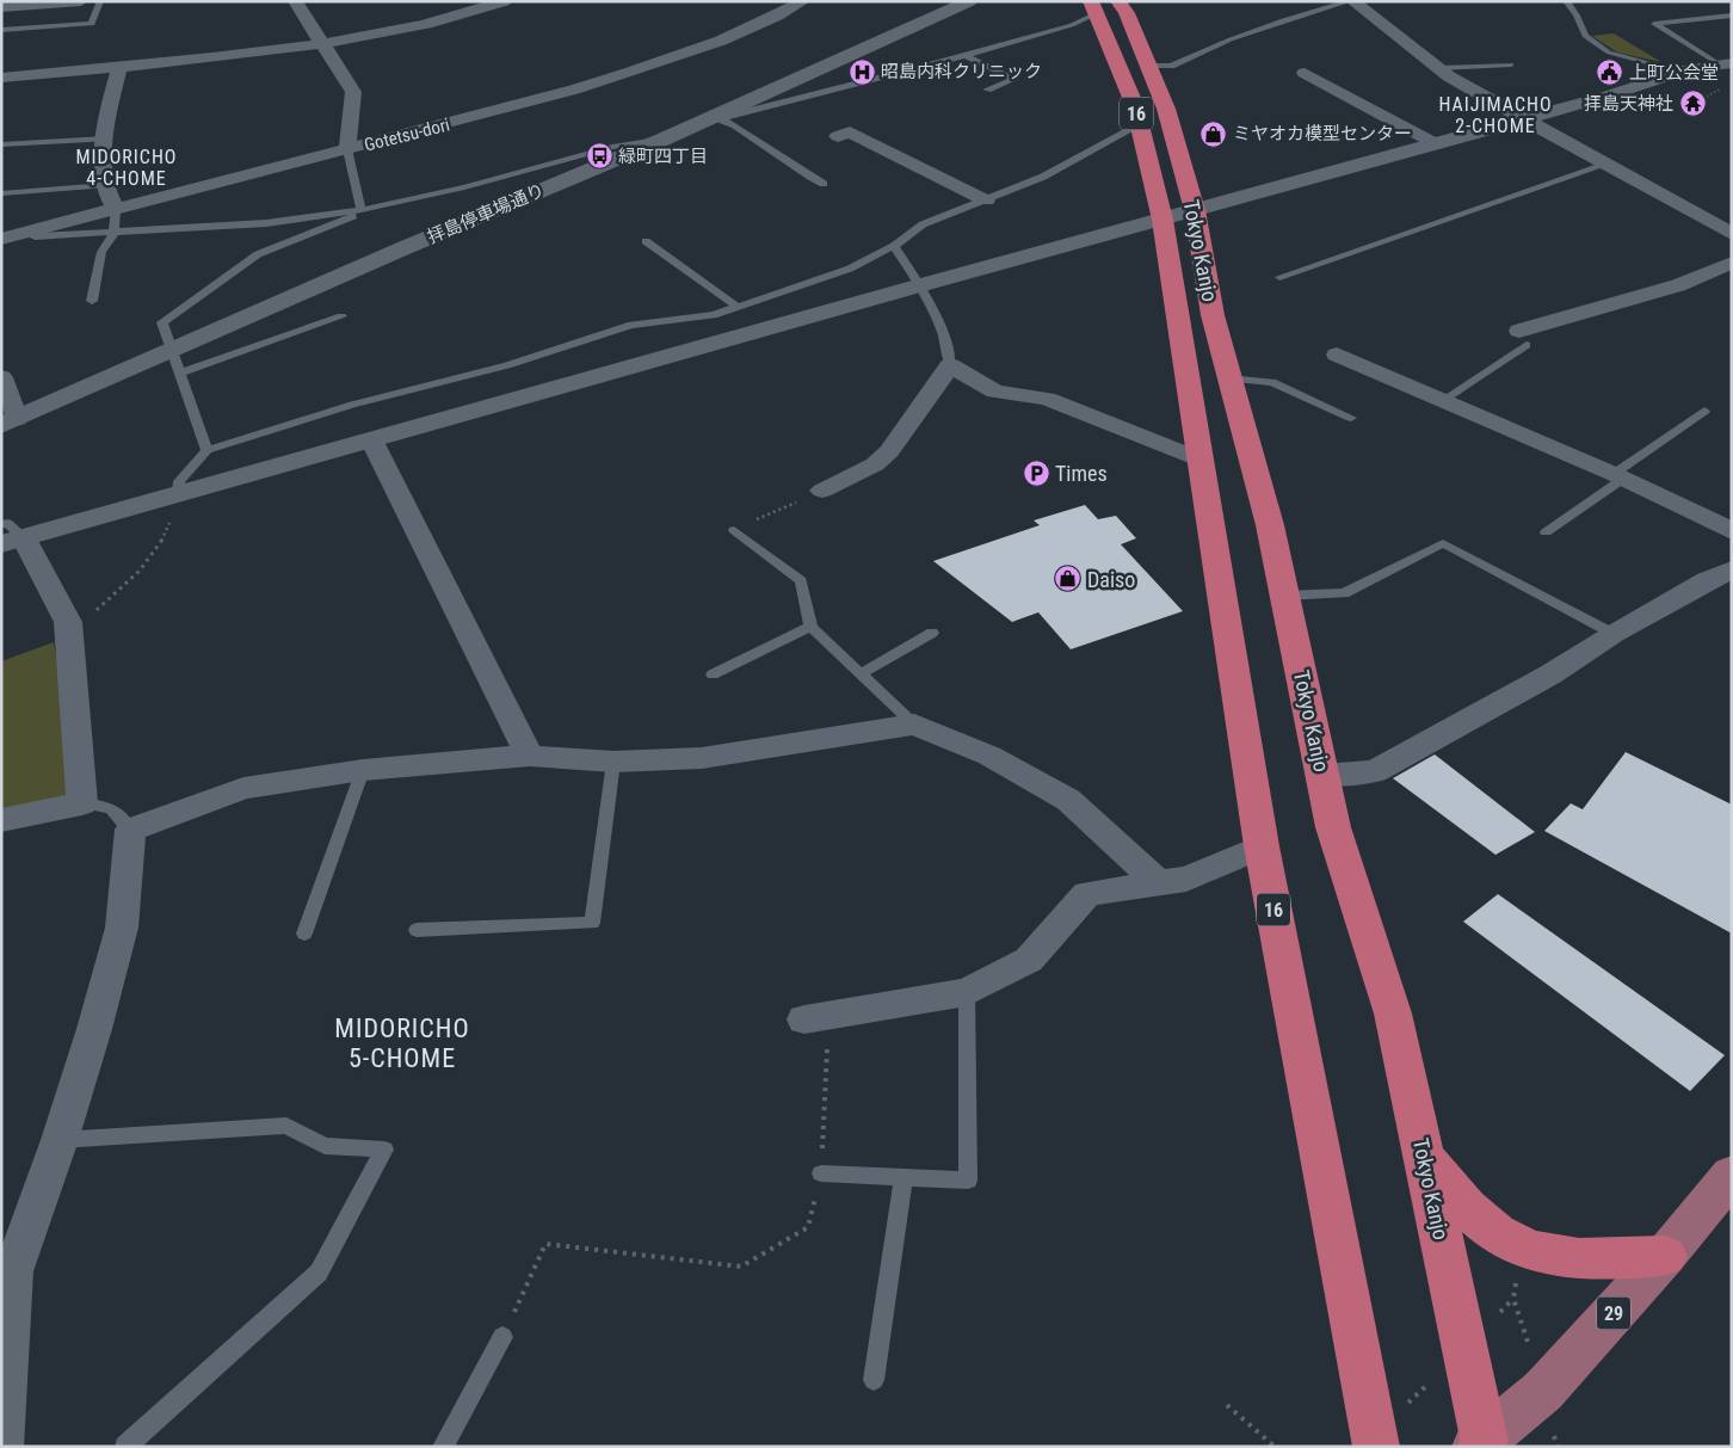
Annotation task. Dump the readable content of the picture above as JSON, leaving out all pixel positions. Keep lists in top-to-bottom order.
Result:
{
  "streets": {
    "highway": ["16", "Tokyo Kanjo"],
    "main road": ["29"],
    "street": ["Gotetsu-dori", "拝島停車場通り"]
  },
  "crossings": [
    ["Tokyo Kanjo", "29"]
  ],
  "districts": ["HAIJIMACHO 2-CHOME", "MIDORICHO 4-CHOME", "MIDORICHO 5-CHOME"],
  "places": {
    "hospital": ["昭島内科クリニック"],
    "public building": ["上町公会堂"],
    "temple": ["拝島天神社"],
    "shop": ["ミヤオカ模型センター", "Daiso"],
    "bus stop": ["緑町四丁目"],
    "parking": ["Times"]
  }
}
